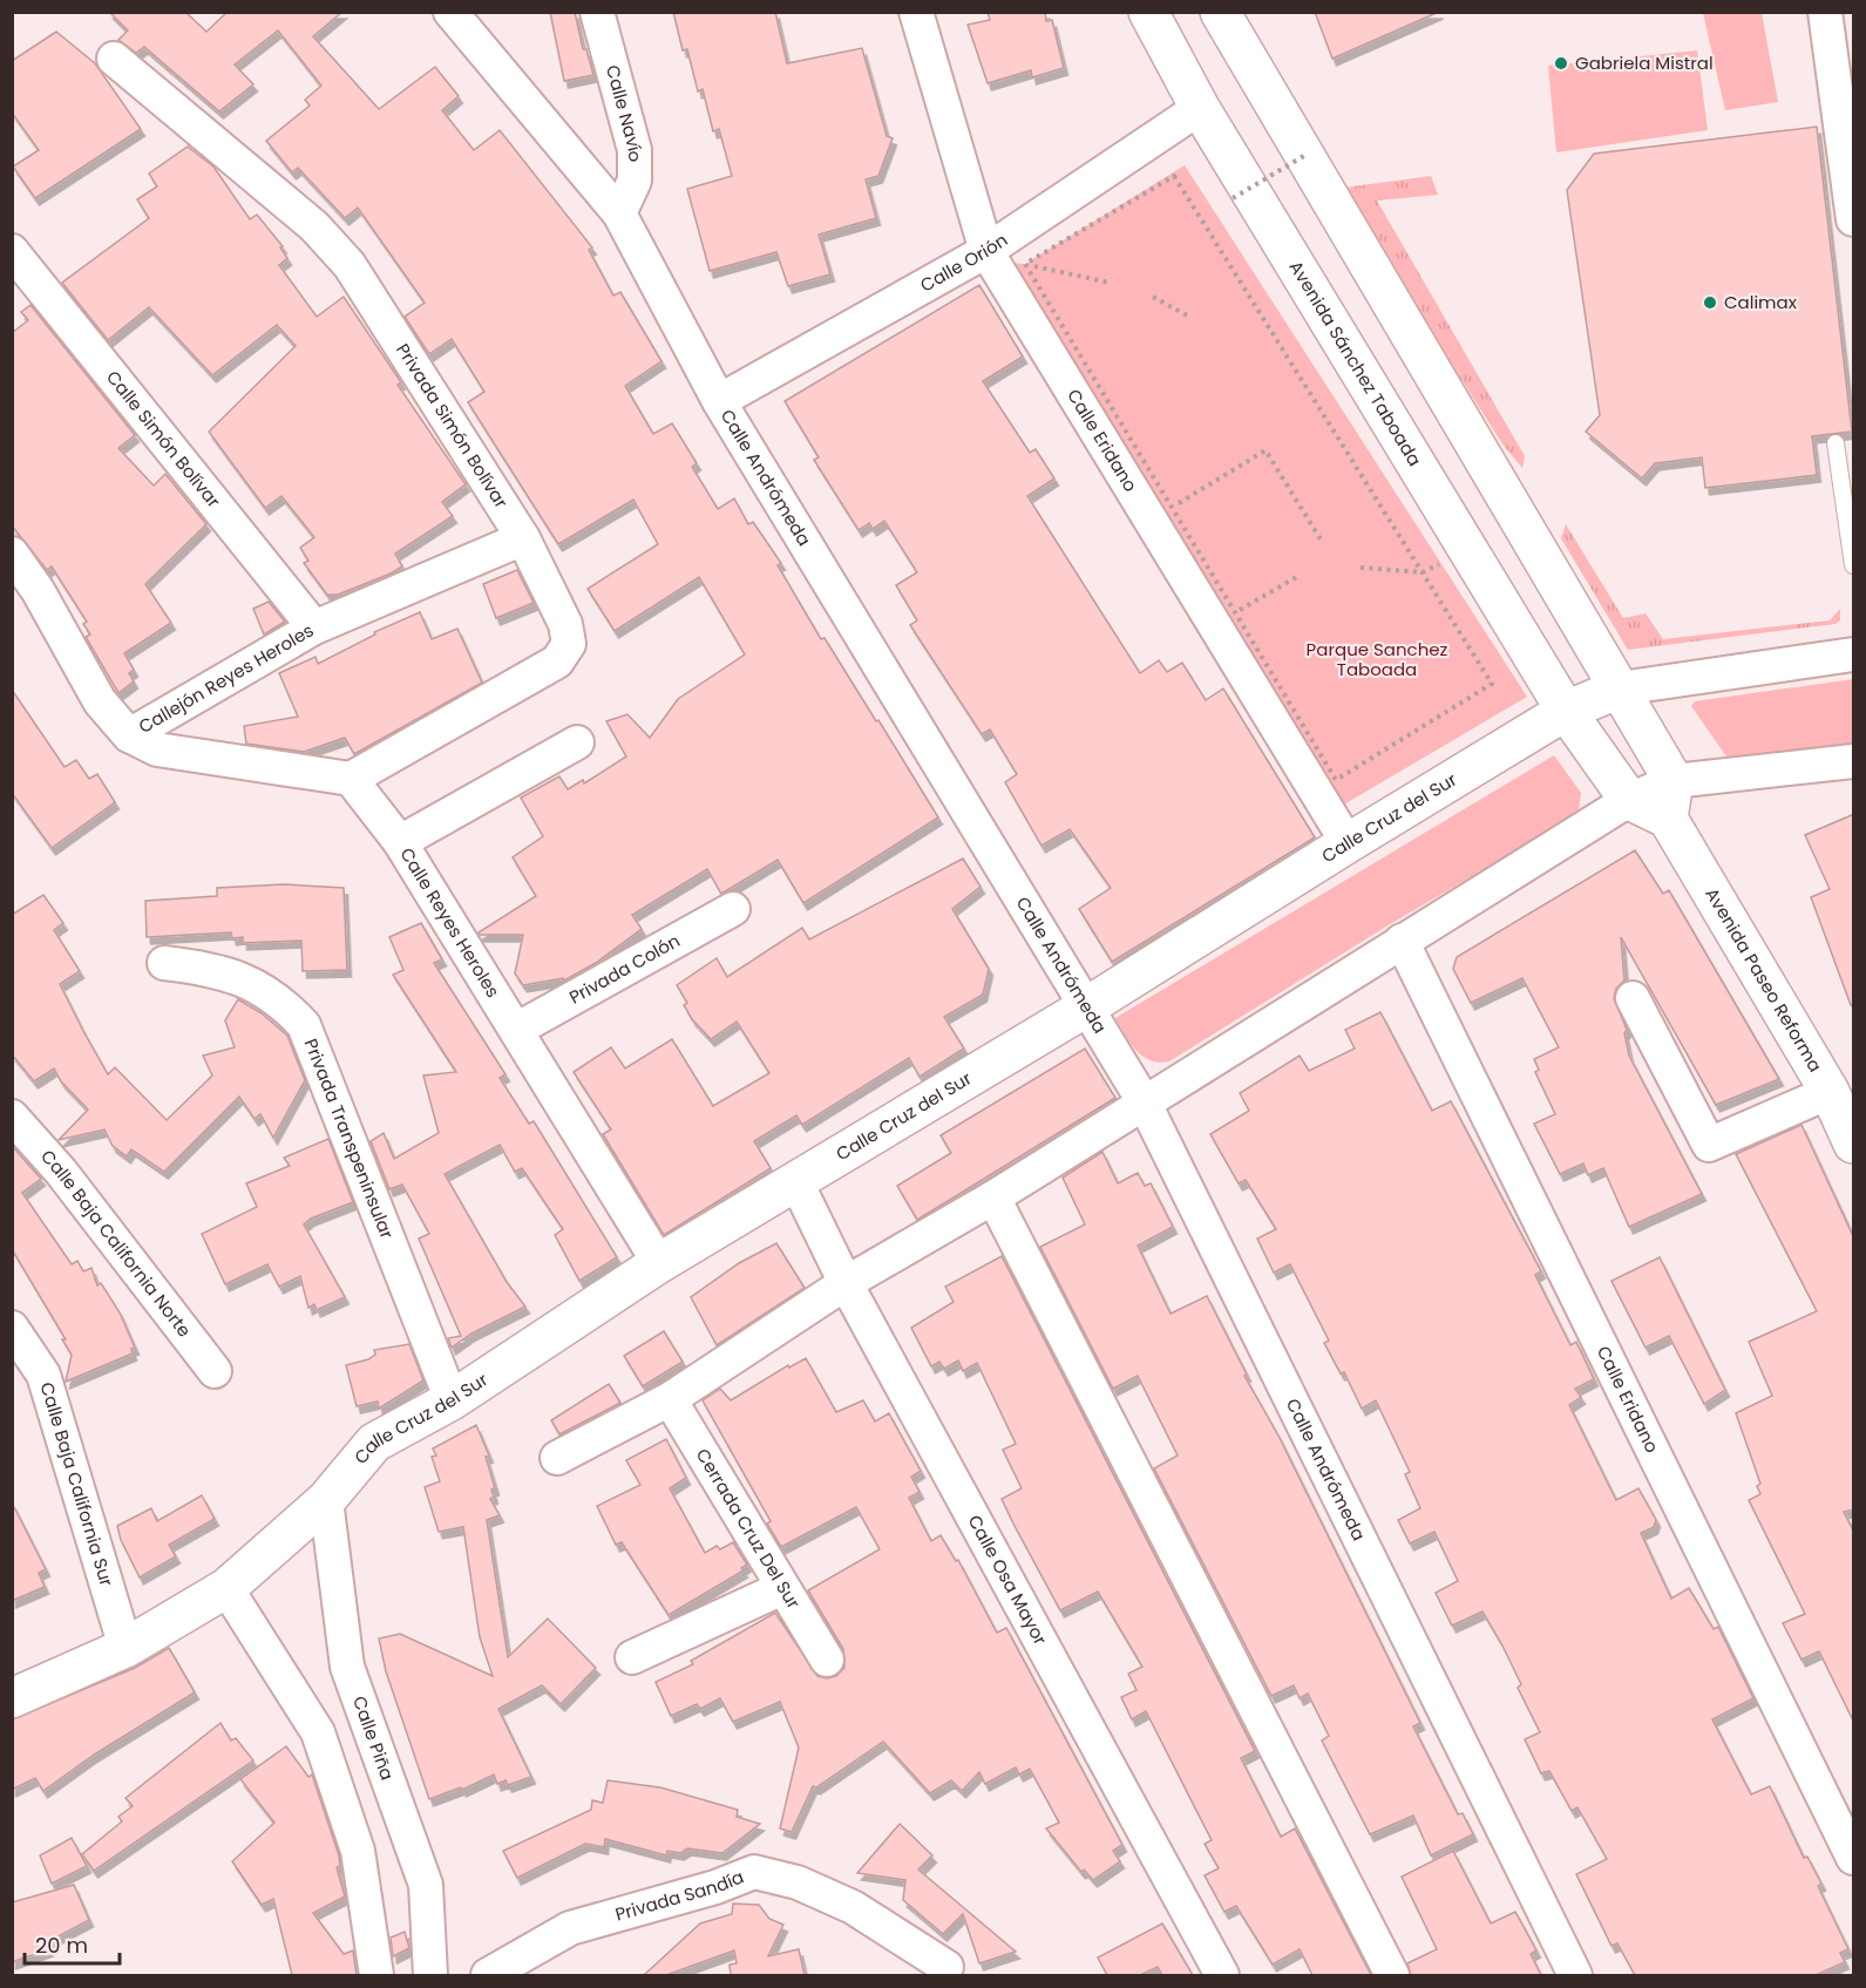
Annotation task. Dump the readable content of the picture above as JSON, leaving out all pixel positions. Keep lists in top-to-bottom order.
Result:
{
  "streets": {
    "main road": ["Avenida Sánchez Taboada", "Calle Cruz del Sur", "Avenida Paseo Reforma"],
    "street": [
      "Calle Navío",
      "Calle Orión",
      "Privada Simón Bolívar",
      "Calle Simón Bolívar",
      "Calle Eridano",
      "Calle Andrómeda",
      "Callejón Reyes Heroles",
      "Calle Reyes Heroles",
      "Privada Colón",
      "Privada Transpeninsular",
      "Calle Baja California Norte",
      "Calle Baja California Sur",
      "Cerrada Cruz Del Sur",
      "Calle Osa Mayor",
      "Calle Piña",
      "Privada Sandía"
    ]
  },
  "crossings": [
    ["Calle Navío", "Calle Andrómeda"],
    ["Calle Orión", "Avenida Sánchez Taboada"],
    ["Calle Orión", "Calle Eridano"],
    ["Calle Orión", "Calle Andrómeda"],
    ["Avenida Sánchez Taboada", "Calle Cruz del Sur"],
    ["Privada Simón Bolívar", "Callejón Reyes Heroles"],
    ["Privada Simón Bolívar", "Calle Reyes Heroles"],
    ["Calle Simón Bolívar", "Callejón Reyes Heroles"],
    ["Calle Eridano", "Calle Cruz del Sur"],
    ["Calle Andrómeda", "Calle Cruz del Sur"],
    ["Calle Cruz del Sur", "Calle Reyes Heroles"],
    ["Calle Cruz del Sur", "Avenida Paseo Reforma"],
    ["Calle Cruz del Sur", "Privada Transpeninsular"],
    ["Calle Cruz del Sur", "Calle Baja California Sur"],
    ["Calle Cruz del Sur", "Calle Osa Mayor"],
    ["Calle Cruz del Sur", "Calle Piña"],
    ["Calle Reyes Heroles", "Privada Colón"]
  ],
  "parks": ["Parque Sanchez Taboada"],
  "places": ["Gabriela Mistral", "Calimax"],
  "scale_bar": "20 m"
}
